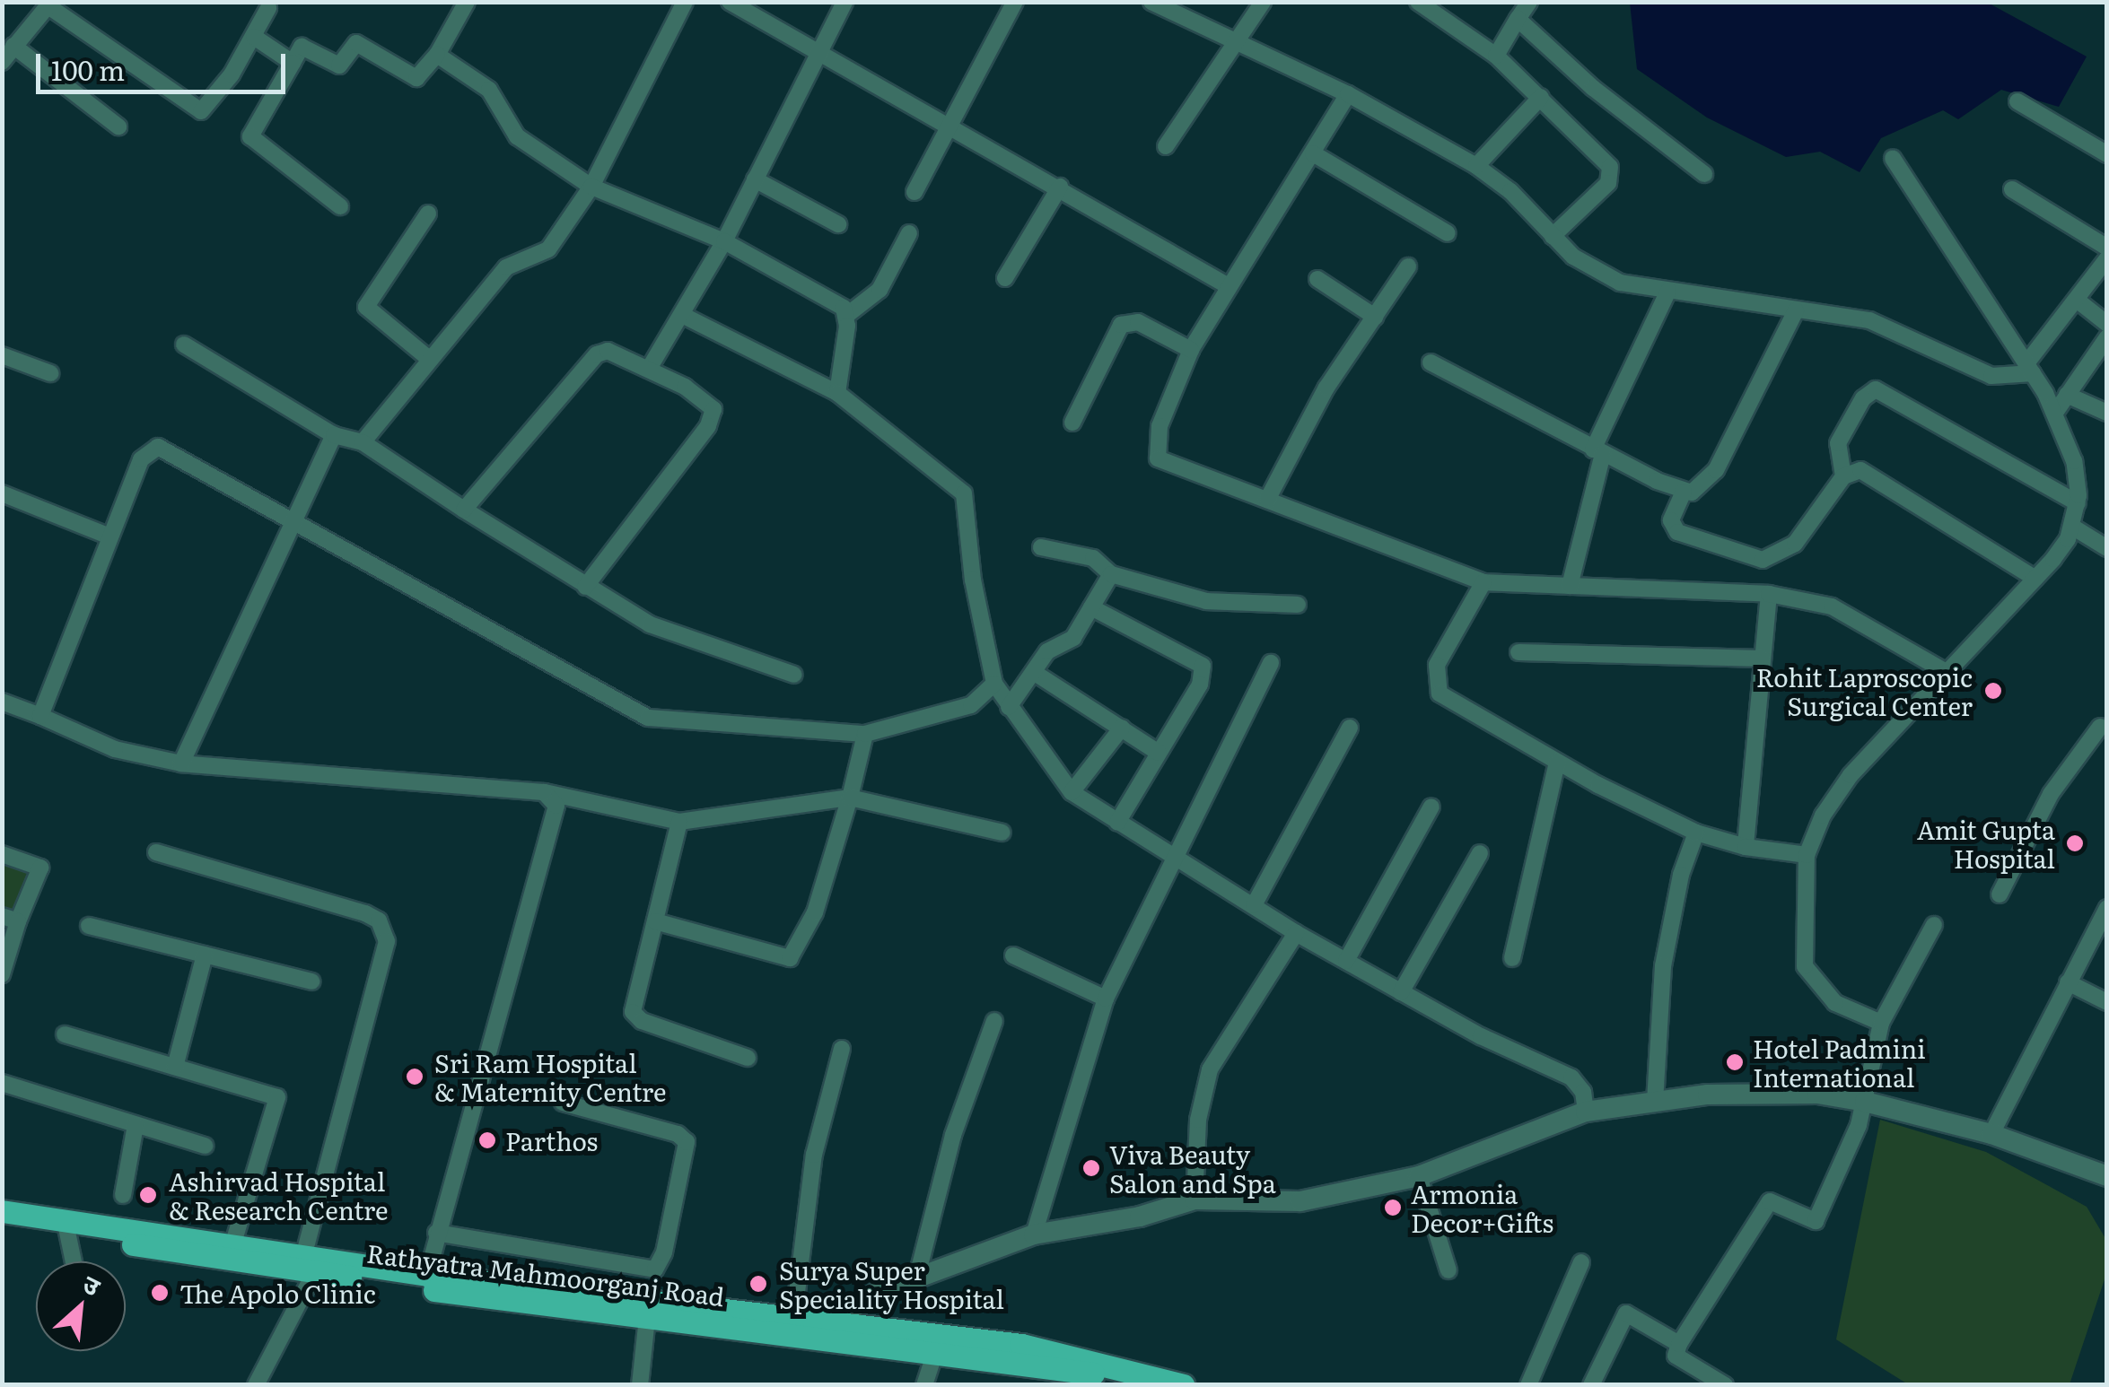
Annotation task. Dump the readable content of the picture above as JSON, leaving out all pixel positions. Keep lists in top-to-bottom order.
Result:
{
  "streets": {
    "main road": ["Rathyatra Mahmoorganj Road"]
  },
  "places": [
    "Rohit Laproscopic Surgical Center",
    "Amit Gupta Hospital",
    "Hotel Padmini International",
    "Sri Ram Hospital & Maternity Centre",
    "Parthos",
    "Viva Beauty Salon and Spa",
    "Ashirvad Hospital & Research Centre",
    "Armonia Decor+Gifts",
    "Surya Super Speciality Hospital",
    "The Apolo Clinic"
  ],
  "scale_bar": "100 m",
  "north": "top right"
}
